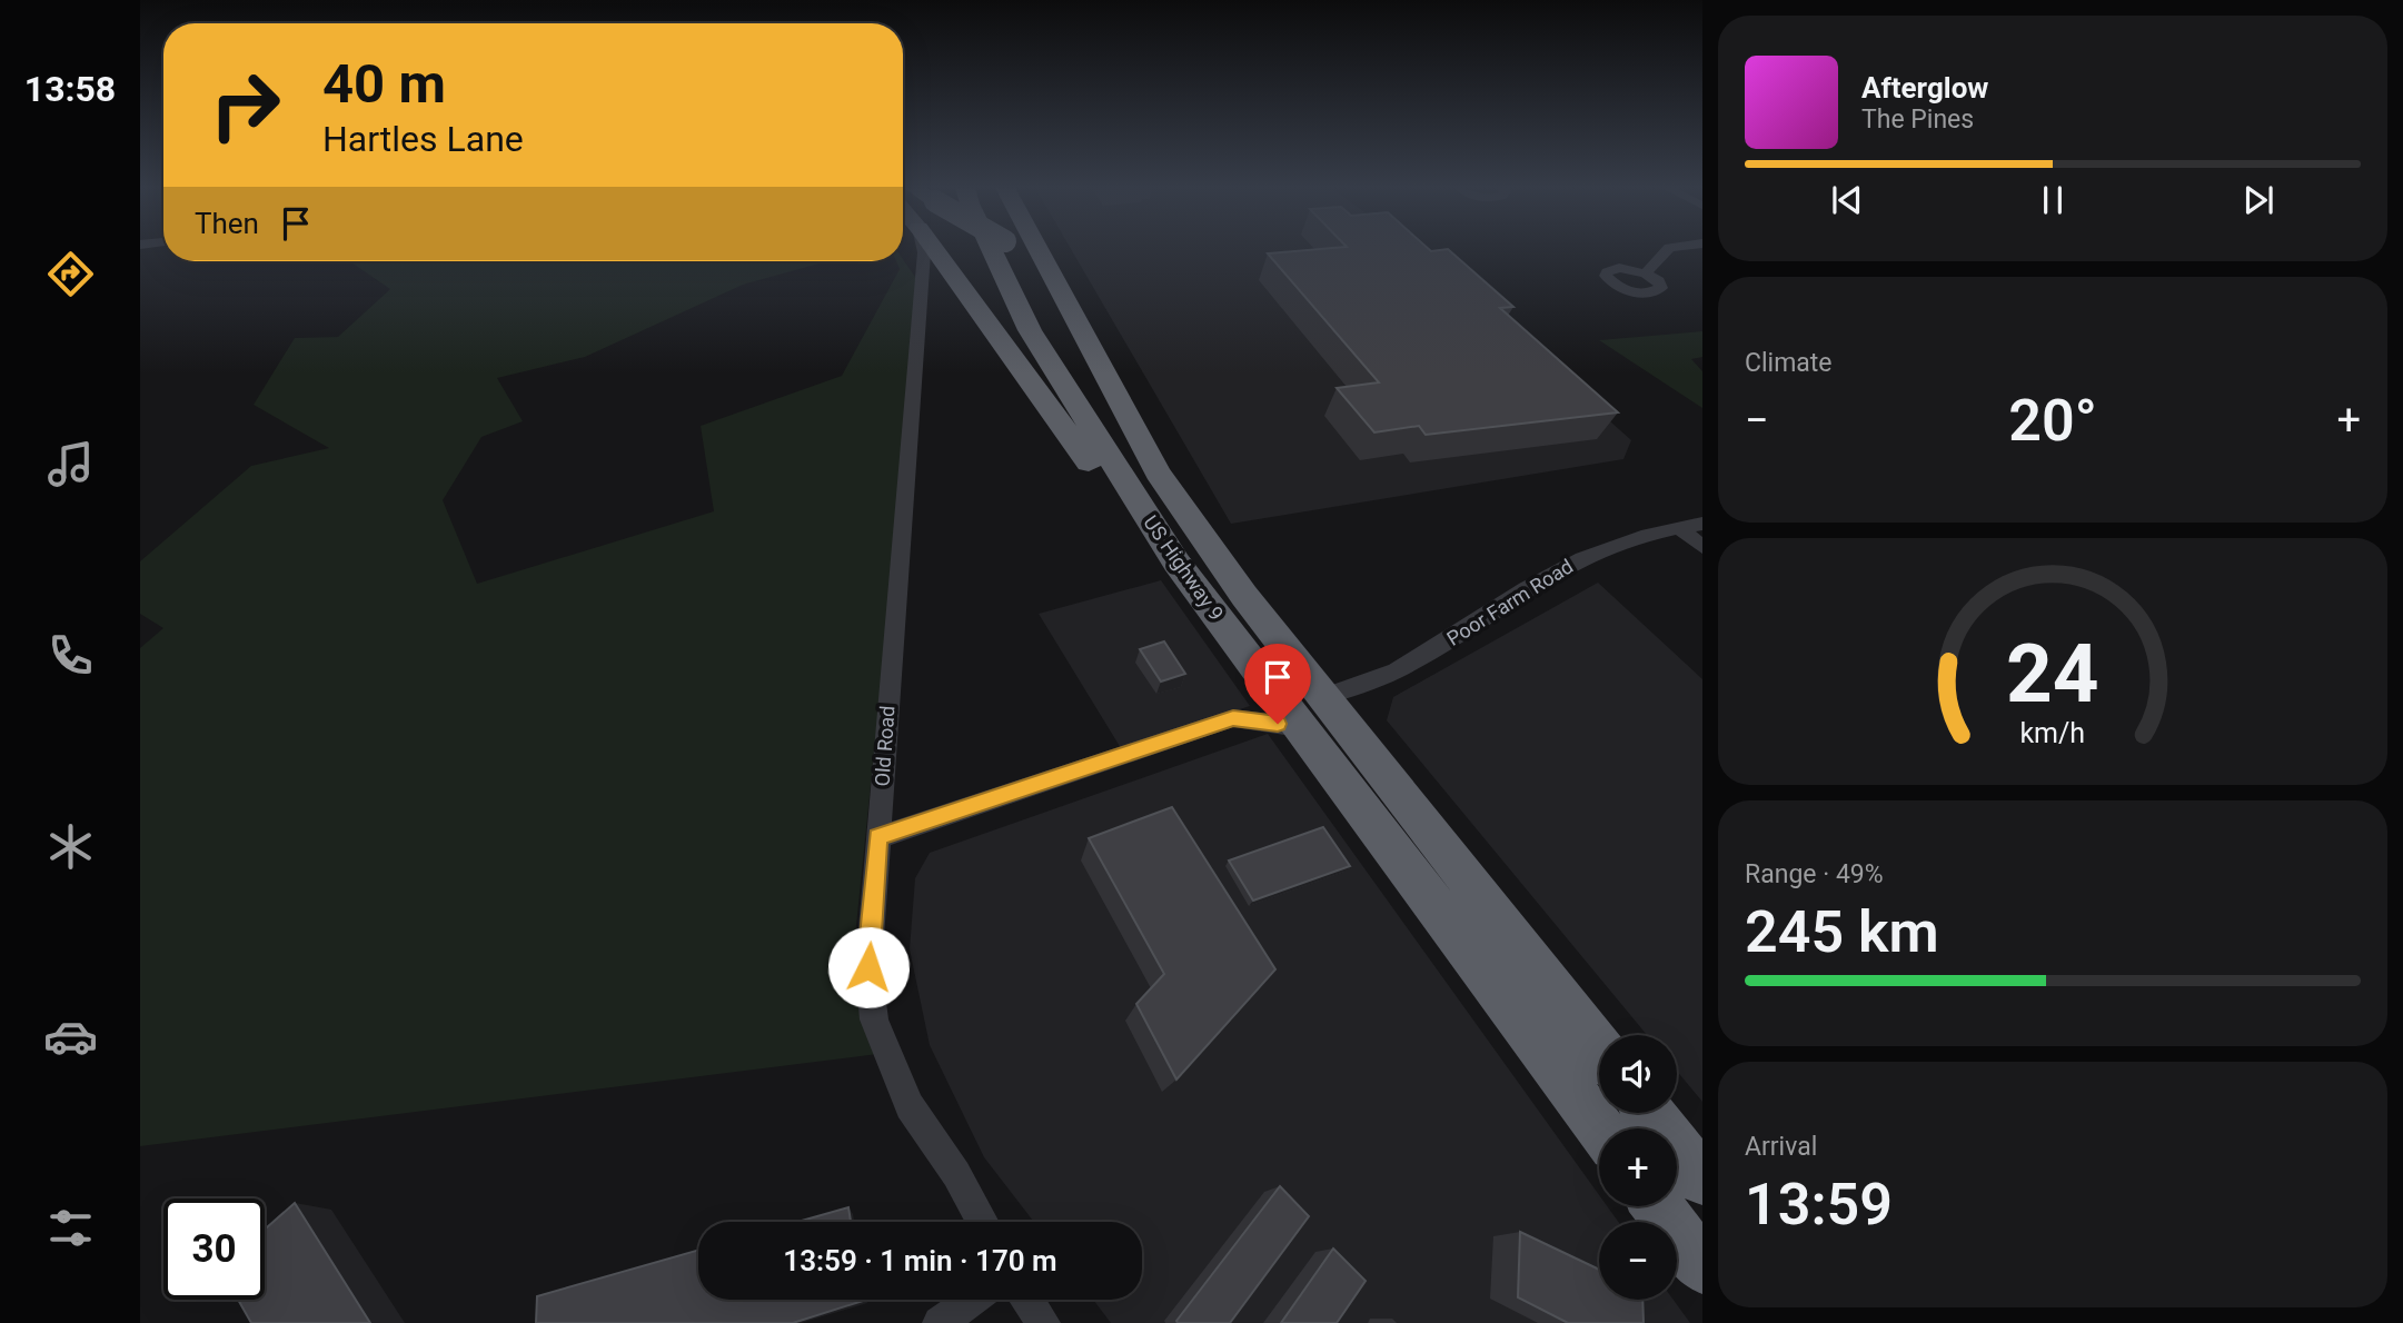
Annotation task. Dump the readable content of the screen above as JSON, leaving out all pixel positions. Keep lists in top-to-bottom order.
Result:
{
  "streets": {
    "highway": ["US Highway 9"],
    "street": ["Poor Farm Road", "Old Road"]
  },
  "crossings": [
    ["US Highway 9", "Poor Farm Road"]
  ],
  "page": {
    "tabs": "13:58",
    "turn": ["40 m", "Hartles Lane"],
    "song": ["Afterglow", "The Pines"],
    "then": "Then",
    "tile": [
      "Climate",
      ["Range · 49%", "245 km"],
      ["Arrival", "13:59"]
    ],
    "heat": ["−", "20°", "+"],
    "map_buttons": ["+", "−"],
    "limit": "30",
    "trip": "13:59 · 1 min · 170 m",
    "gauge": ["24", "km/h"]
  }
}
